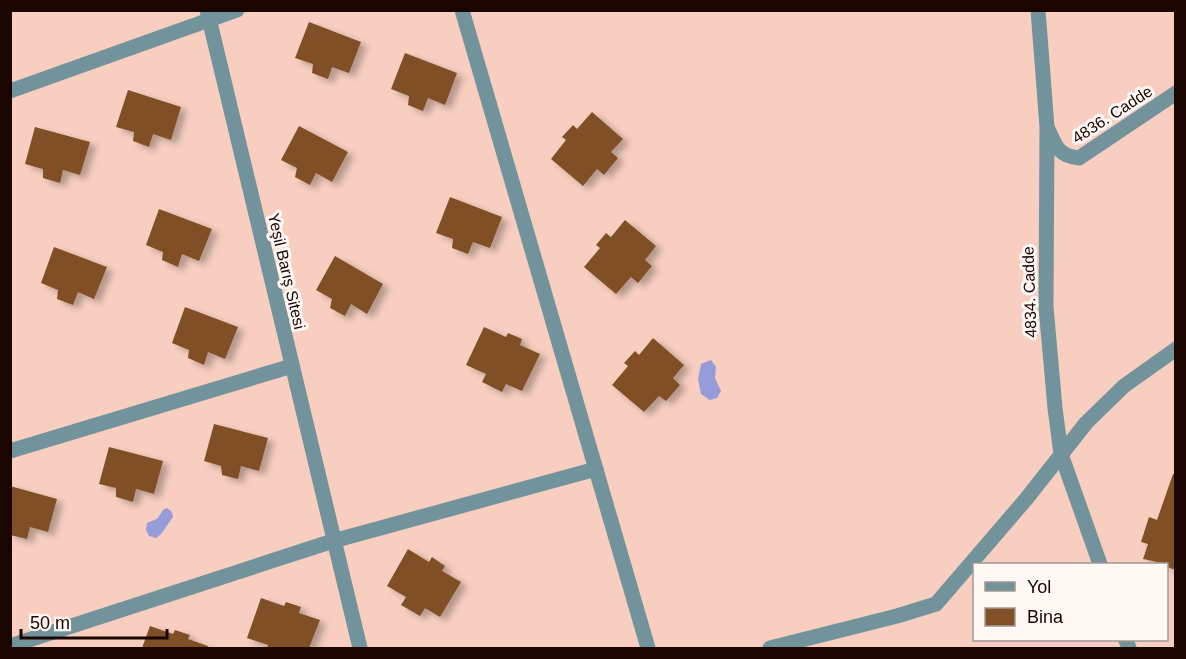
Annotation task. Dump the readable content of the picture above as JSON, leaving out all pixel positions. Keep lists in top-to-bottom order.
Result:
{
  "streets": {
    "street": ["4836. Cadde", "Yeşil Barış Sitesi", "4834. Cadde"]
  },
  "crossings": [
    ["4836. Cadde", "4834. Cadde"]
  ],
  "legend": ["Yol", "Bina"],
  "scale_bar": "50 m"
}
